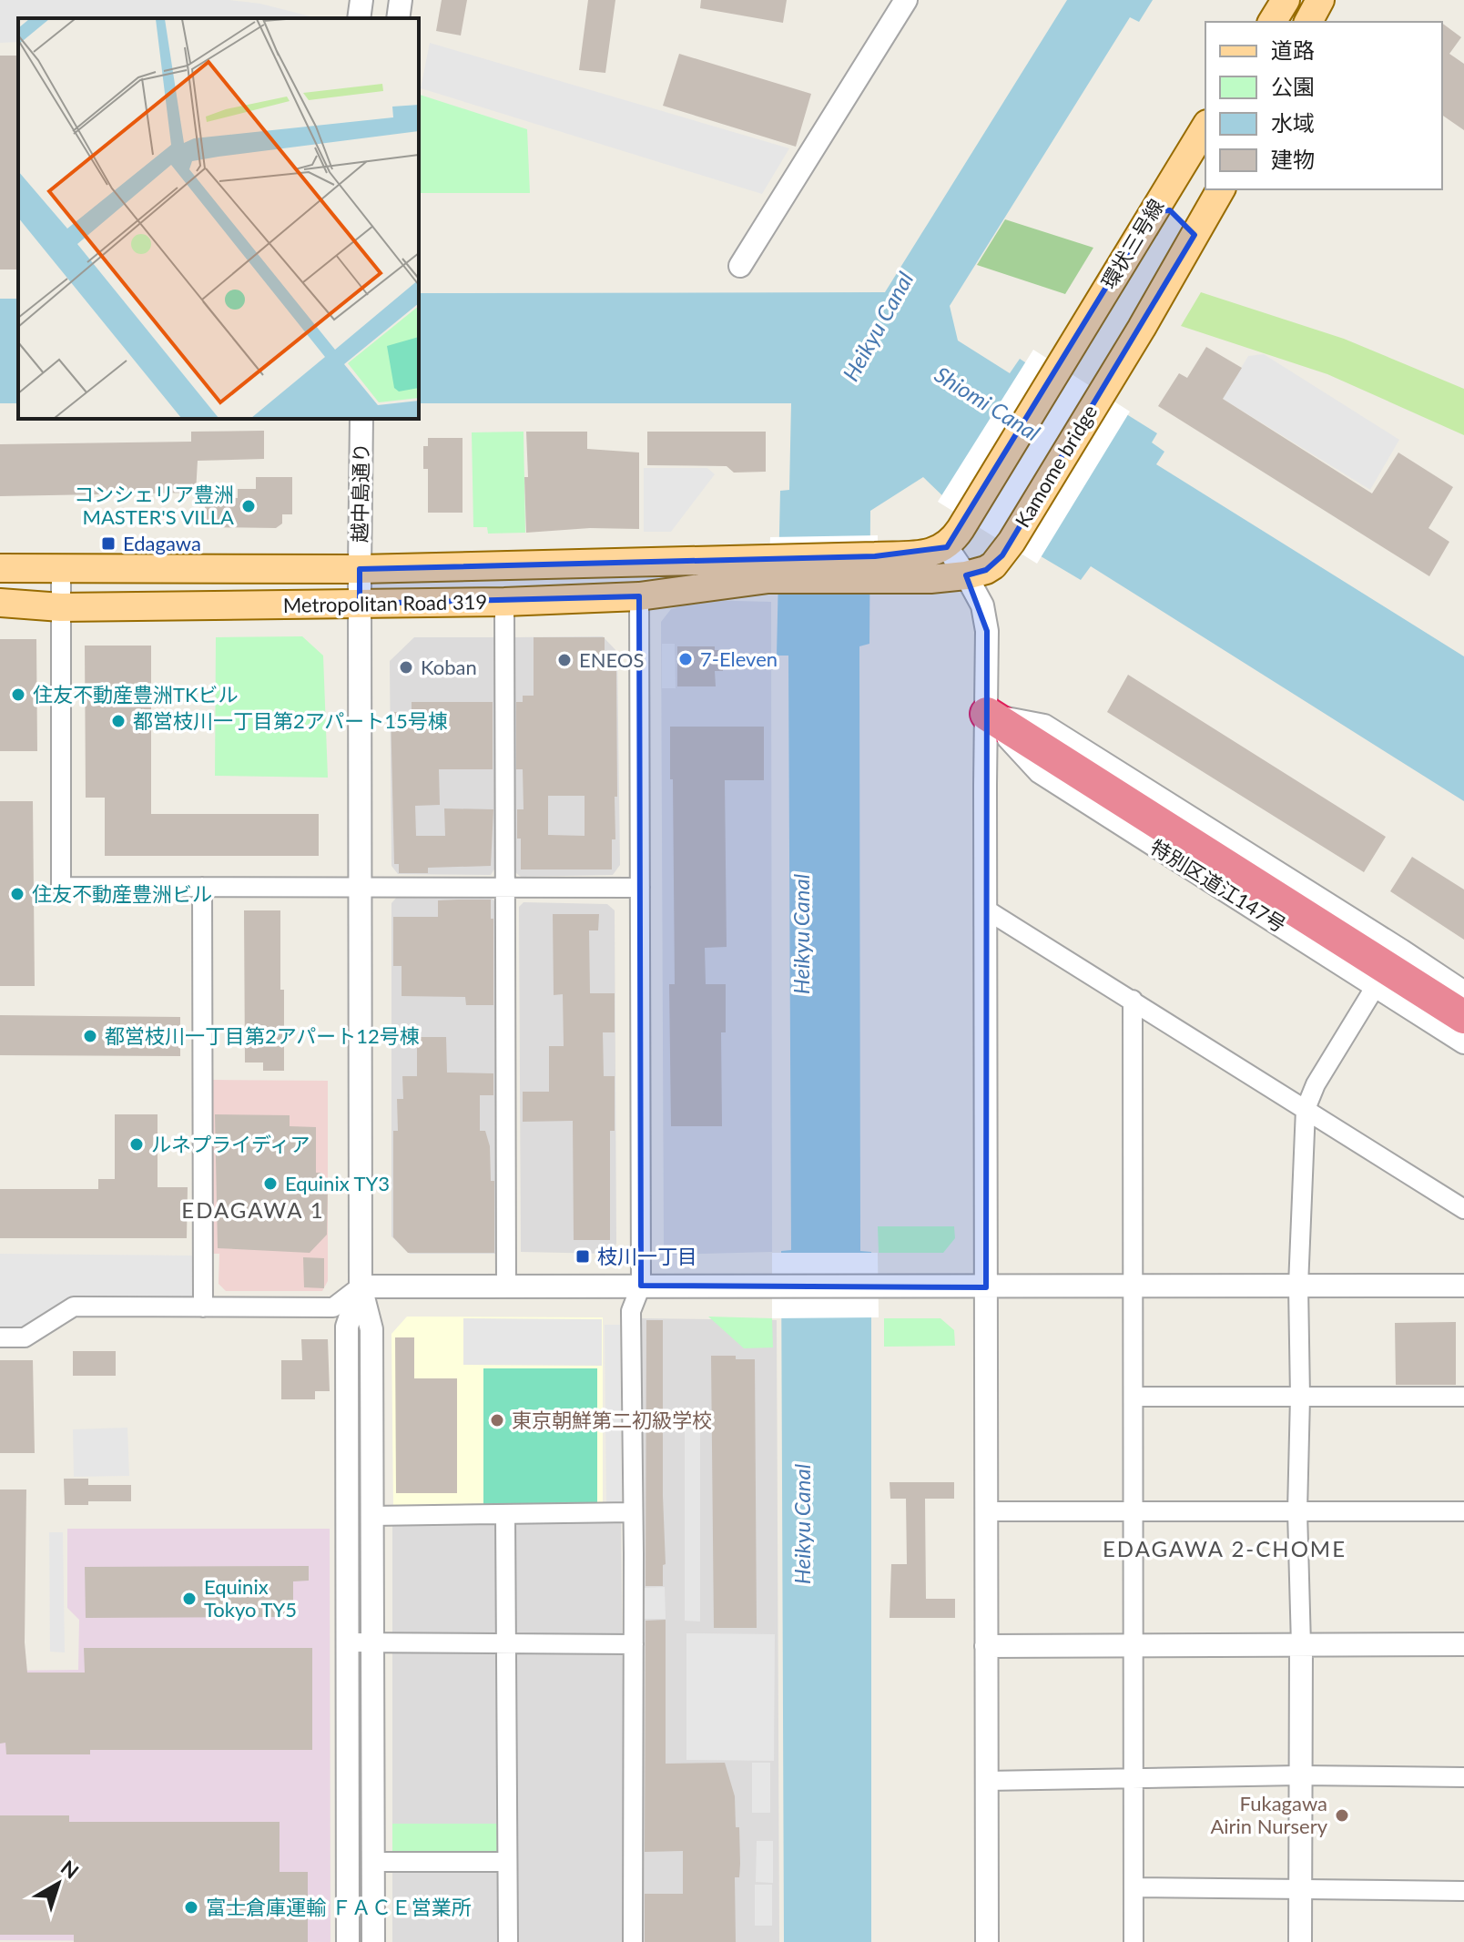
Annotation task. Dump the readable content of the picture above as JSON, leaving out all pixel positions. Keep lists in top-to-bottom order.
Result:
{
  "streets": {
    "main road": ["環状三号線", "Kamome bridge", "Metropolitan Road 319"],
    "street": ["越中島通り", "特別区道江147号"]
  },
  "crossings": [
    ["越中島通り", "Metropolitan Road 319"]
  ],
  "districts": ["EDAGAWA 1", "EDAGAWA 2-CHOME"],
  "water": ["Heikyu Canal", "Shiomi Canal"],
  "places": {
    "other": [
      "コンシェリア豊洲 MASTER'S VILLA",
      "7-Eleven",
      "ENEOS",
      "Koban",
      "住友不動産豊洲TKビル",
      "都営枝川一丁目第2アパート15号棟",
      "住友不動産豊洲ビル",
      "都営枝川一丁目第2アパート12号棟",
      "ルネプライディア",
      "Equinix TY3",
      "東京朝鮮第二初級学校",
      "Equinix Tokyo TY5",
      "Fukagawa Airin Nursery",
      "富士倉庫運輸 ＦＡＣＥ営業所"
    ],
    "transit": ["Edagawa", "枝川一丁目"]
  },
  "legend": [
    "道路",
    "公園",
    "水域",
    "建物"
  ],
  "north": "top right"
}
